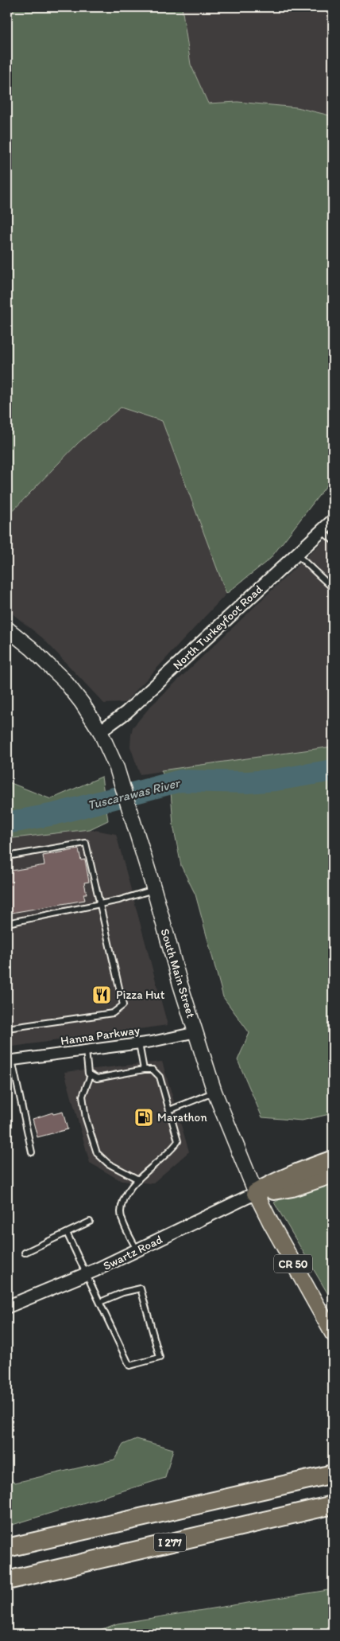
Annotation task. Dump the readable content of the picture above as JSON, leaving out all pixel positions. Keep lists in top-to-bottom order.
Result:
{
  "streets": {
    "highway": ["I 277"],
    "main road": ["South Main Street", "CR 50"],
    "street": ["North Turkeyfoot Road", "Hanna Parkway", "Swartz Road"]
  },
  "crossings": [
    ["North Turkeyfoot Road", "South Main Street"],
    ["South Main Street", "Hanna Parkway"],
    ["South Main Street", "Swartz Road"]
  ],
  "water": ["Tuscarawas River"],
  "places": {
    "restaurant": ["Pizza Hut"],
    "fuel station": ["Marathon"]
  }
}
